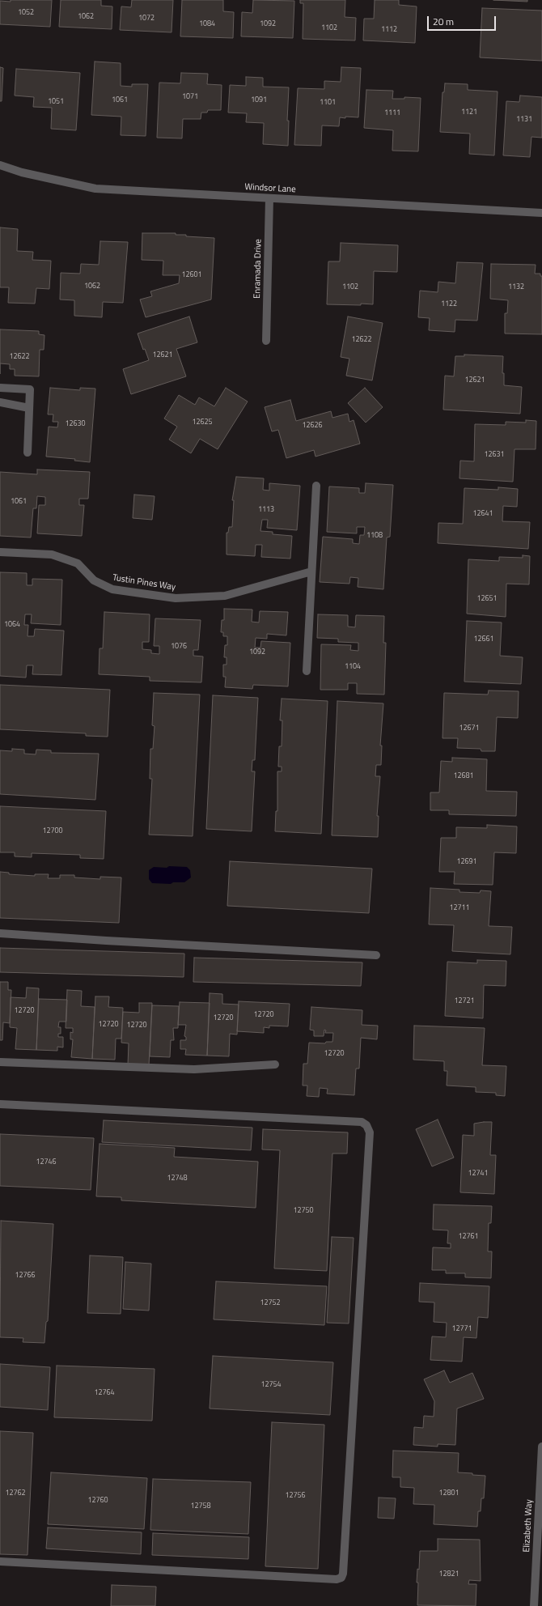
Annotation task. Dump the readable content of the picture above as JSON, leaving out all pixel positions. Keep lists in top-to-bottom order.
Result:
{
  "streets": {
    "street": [
      "Windsor Lane",
      "Enramada Drive",
      "Tustin Pines Way",
      "Elizabeth Way"
    ]
  },
  "crossings": [
    ["Windsor Lane", "Enramada Drive"]
  ],
  "house_numbers": [
    "1052",
    "1062",
    "1072",
    "1084",
    "1092",
    "1102",
    "1112",
    "1071",
    "1061",
    "1091",
    "1051",
    "1101",
    "1121",
    "1111",
    "1131",
    "12601",
    "1062",
    "1102",
    "1132",
    "1122",
    "12622",
    "12621",
    "12622",
    "12621",
    "12625",
    "12630",
    "12626",
    "12631",
    "1061",
    "1113",
    "12641",
    "1108",
    "12651",
    "1064",
    "12661",
    "1076",
    "1092",
    "1104",
    "12671",
    "12681",
    "12700",
    "12691",
    "12711",
    "12721",
    "12720",
    "12720",
    "12720",
    "12720",
    "12720",
    "12720",
    "12746",
    "12741",
    "12748",
    "12750",
    "12761",
    "12766",
    "12752",
    "12771",
    "12754",
    "12764",
    "12762",
    "12801",
    "12756",
    "12760",
    "12758",
    "12821"
  ],
  "scale_bar": "20 m"
}
